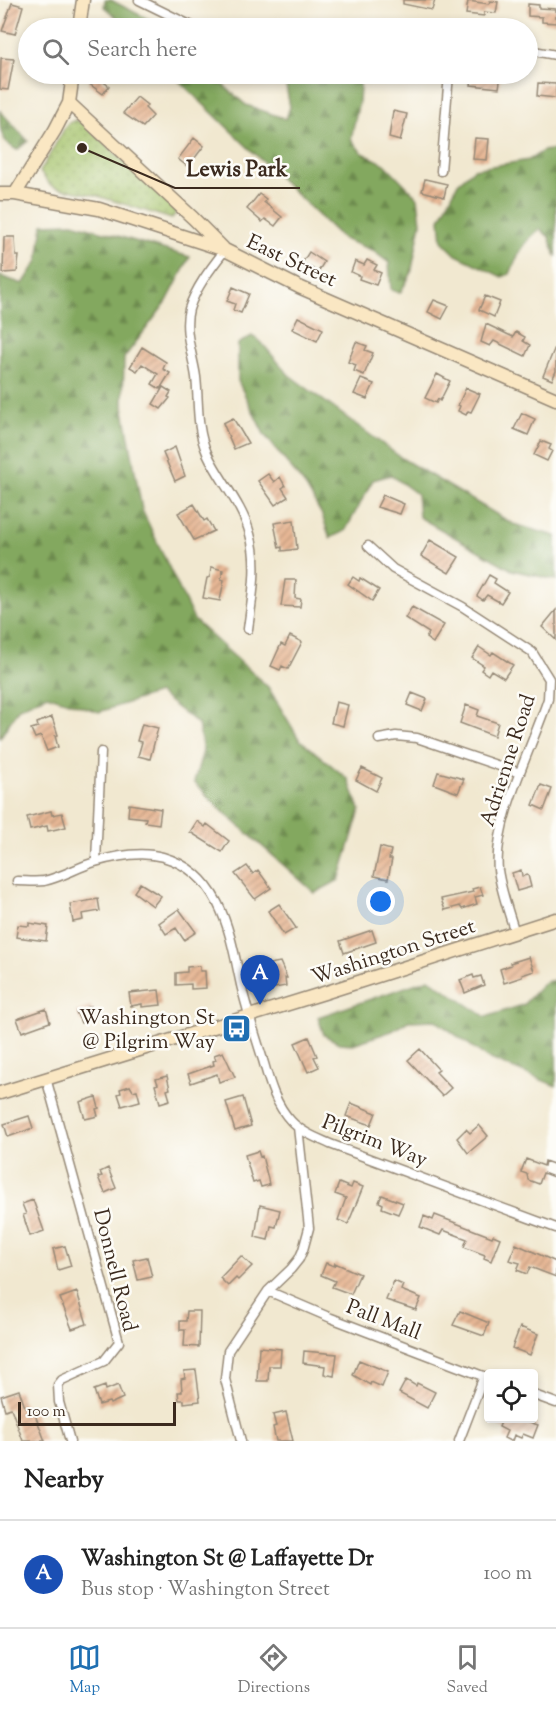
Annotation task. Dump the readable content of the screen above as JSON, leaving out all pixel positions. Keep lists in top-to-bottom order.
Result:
{
  "streets": {
    "street": [
      "East Street",
      "Adrienne Road",
      "Washington Street",
      "Pilgrim Way",
      "Donnell Road",
      "Pall Mall"
    ]
  },
  "crossings": [
    ["Adrienne Road", "Washington Street"],
    ["Washington Street", "Pilgrim Way"],
    ["Washington Street", "Donnell Road"]
  ],
  "places": {
    "other": ["Lewis Park"],
    "bus stop": ["Washington St @ Pilgrim Way"]
  },
  "scale_bar": "100 m",
  "page": {
    "search": "Search here",
    "pins": "A",
    "scale": "100 m",
    "heading": "Nearby",
    "list": [
      {
        "mark": "A",
        "name": "Washington St @ Laffayette Dr",
        "note": "Bus stop · Washington Street",
        "value": "100 m"
      }
    ],
    "nav": ["Map", "Directions", "Saved"]
  }
}
